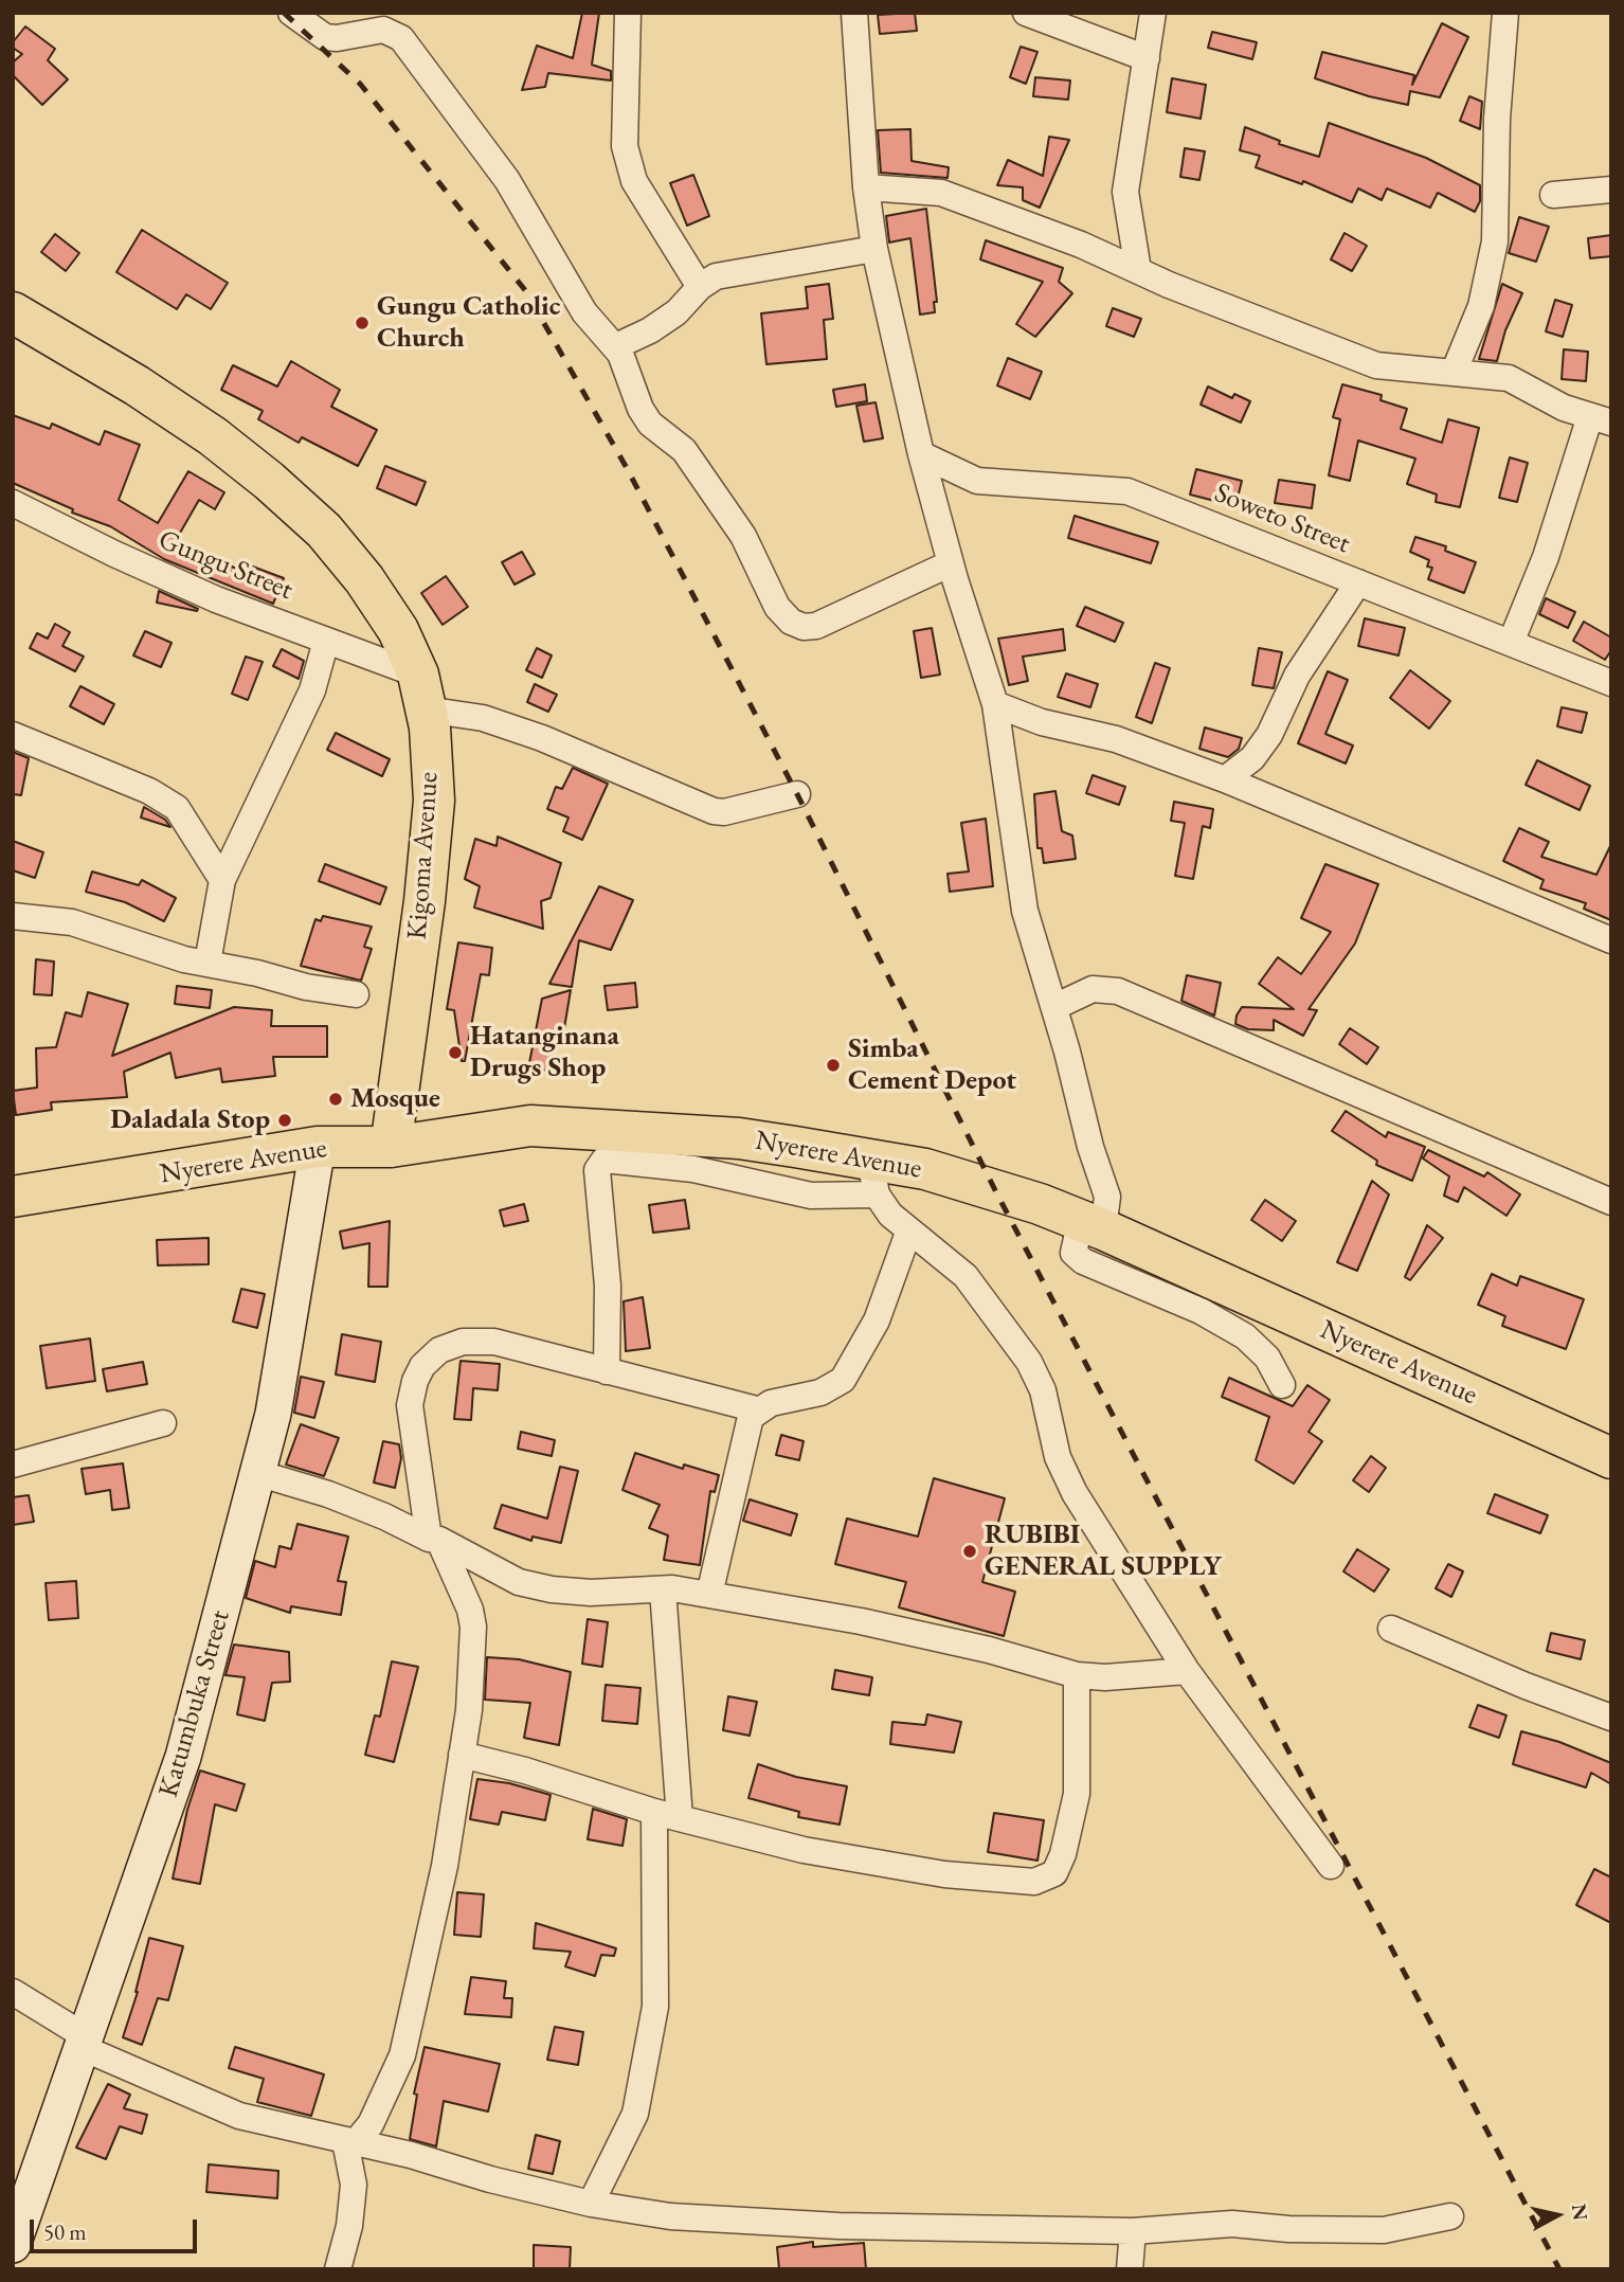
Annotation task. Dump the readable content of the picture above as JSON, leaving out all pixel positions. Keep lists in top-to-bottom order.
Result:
{
  "streets": {
    "main road": ["Kigoma Avenue", "Nyerere Avenue", "Katumbuka Street"],
    "street": ["Soweto Street", "Gungu Street"]
  },
  "crossings": [
    ["Gungu Street", "Kigoma Avenue"],
    ["Kigoma Avenue", "Nyerere Avenue"],
    ["Nyerere Avenue", "Katumbuka Street"]
  ],
  "places": [
    "Gungu Catholic Church",
    "Hatanginana Drugs Shop",
    "Simba Cement Depot",
    "Mosque",
    "Daladala Stop",
    "RUBIBI GENERAL SUPPLY"
  ],
  "scale_bar": "50 m",
  "north": "right"
}
